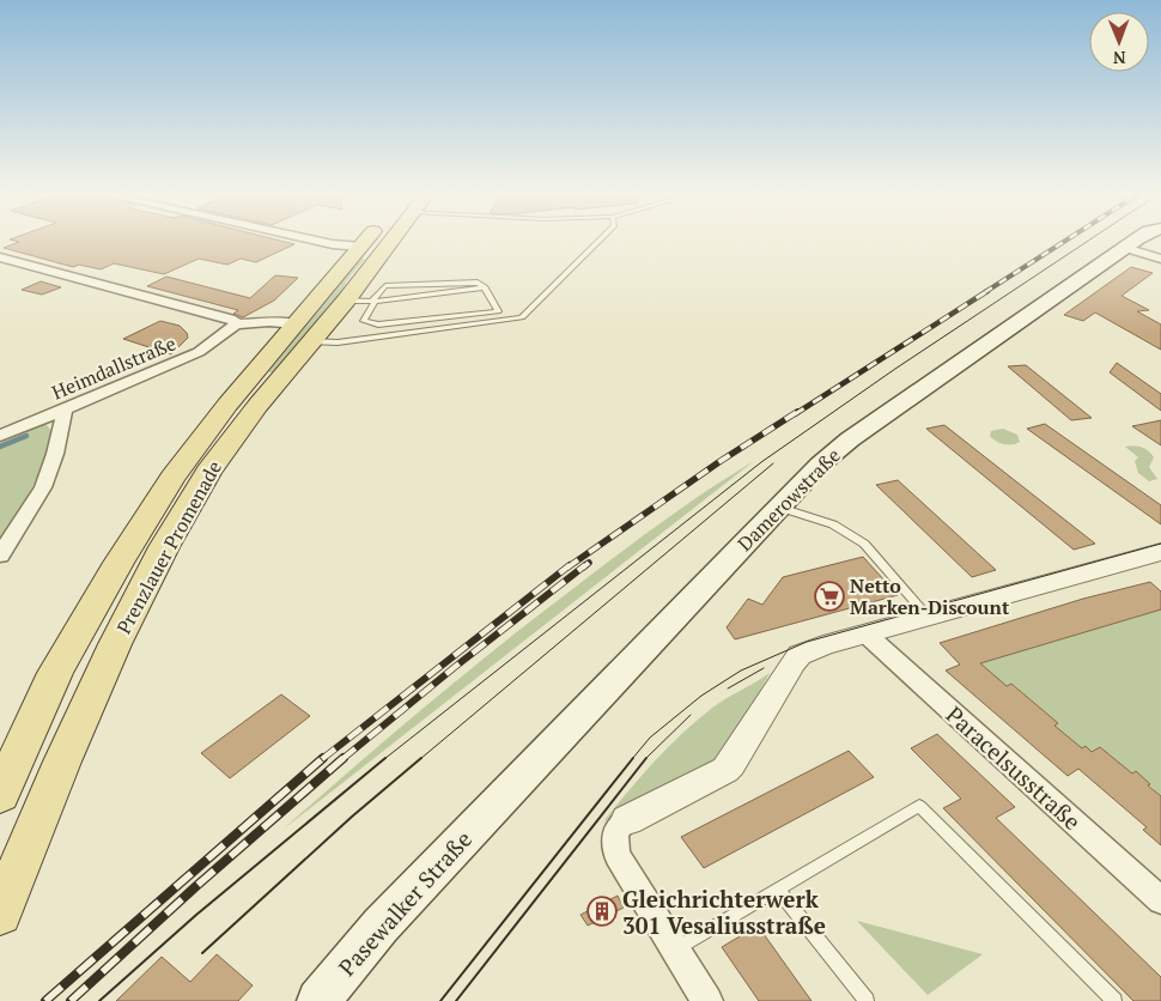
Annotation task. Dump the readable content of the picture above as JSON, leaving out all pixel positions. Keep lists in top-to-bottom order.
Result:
{
  "streets": {
    "main road": ["Damerowstraße", "Prenzlauer Promenade", "Pasewalker Straße"],
    "street": ["Heimdallstraße", "Paracelsusstraße"]
  },
  "crossings": [
    ["Damerowstraße", "Pasewalker Straße"]
  ],
  "places": {
    "supermarket": ["Netto Marken-Discount"],
    "building": ["Gleichrichterwerk 301 Vesaliusstraße"]
  },
  "north": "bottom"
}
